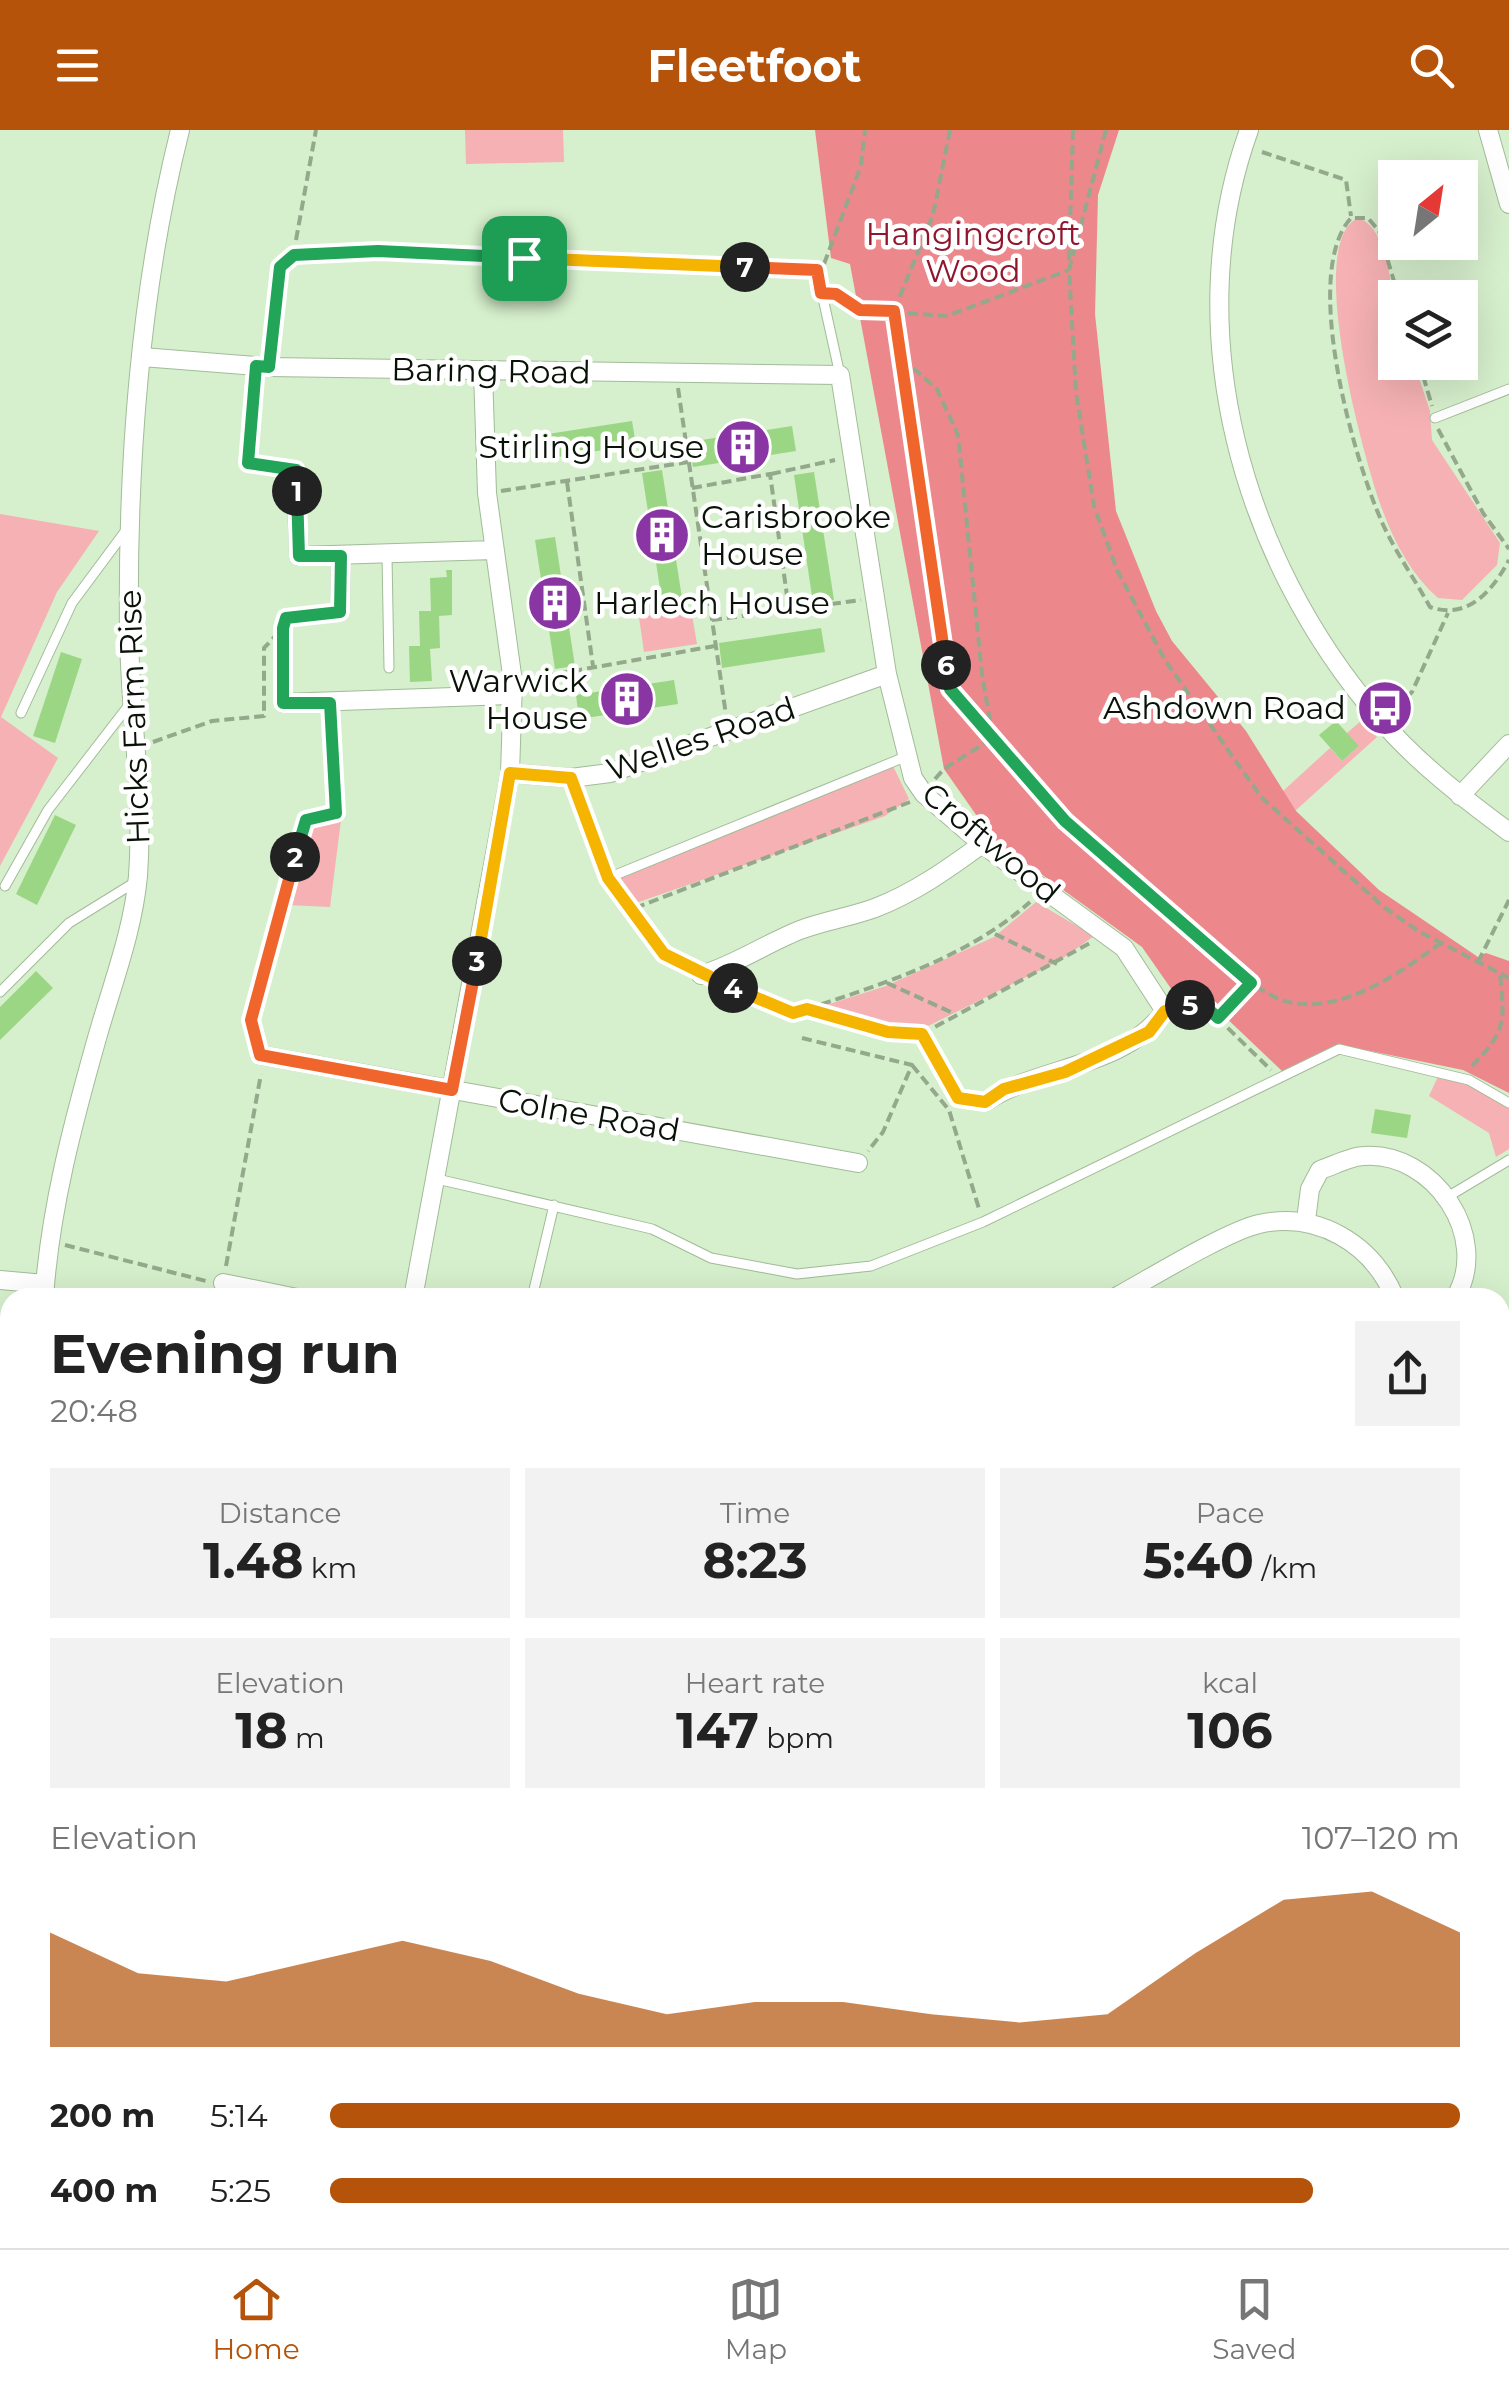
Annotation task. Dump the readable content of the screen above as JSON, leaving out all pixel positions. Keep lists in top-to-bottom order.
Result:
{
  "streets": {
    "street": [
      "Baring Road",
      "Hicks Farm Rise",
      "Welles Road",
      "Croftwood",
      "Colne Road"
    ]
  },
  "crossings": [
    ["Baring Road", "Hicks Farm Rise"],
    ["Baring Road", "Croftwood"],
    ["Welles Road", "Croftwood"]
  ],
  "parks": ["Hangingcroft Wood"],
  "places": {
    "building": [
      "Stirling House",
      "Carisbrooke House",
      "Harlech House",
      "Warwick House"
    ],
    "bus stop": ["Ashdown Road"]
  },
  "north": "top right",
  "page": {
    "header": "Fleetfoot",
    "pins": [
      "7",
      "1",
      "6",
      "2",
      "3",
      "4",
      "5"
    ],
    "heading": ["Evening run", "20:48"],
    "stats": [
      ["Distance", "1.48 km"],
      ["Time", "8:23"],
      ["Pace", "5:40 /km"],
      ["Elevation", "18 m"],
      ["Heart rate", "147 bpm"],
      ["kcal", "106"]
    ],
    "chart": ["Elevation", "107–120 m"],
    "list": [
      {
        "name": "200 m",
        "note": "5:14"
      },
      {
        "name": "400 m",
        "note": "5:25"
      }
    ],
    "tabs": ["Home", "Map", "Saved"]
  }
}
